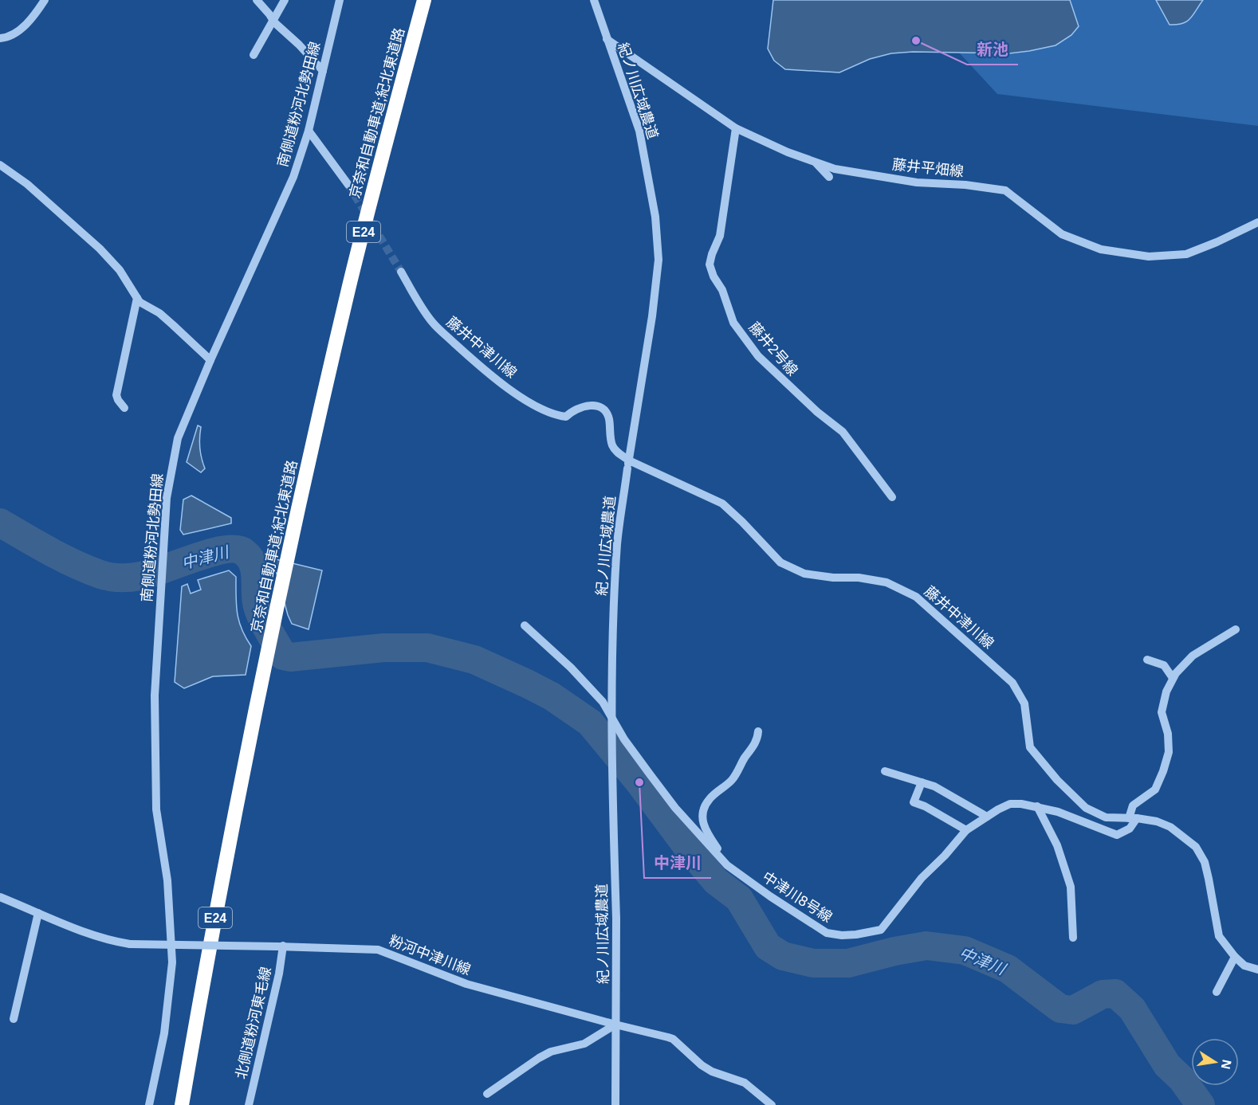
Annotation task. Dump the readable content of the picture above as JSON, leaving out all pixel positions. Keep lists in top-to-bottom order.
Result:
{
  "streets": {
    "highway": ["京奈和自動車道;紀北東道路", "E24"],
    "street": [
      "紀ノ川広域農道",
      "南側道粉河北勢田線",
      "藤井平畑線",
      "藤井中津川線",
      "藤井2号線",
      "中津川8号線",
      "粉河中津川線",
      "北側道粉河東毛線"
    ]
  },
  "crossings": [
    ["紀ノ川広域農道", "藤井平畑線"],
    ["紀ノ川広域農道", "藤井中津川線"],
    ["紀ノ川広域農道", "粉河中津川線"],
    ["藤井平畑線", "藤井2号線"],
    ["藤井中津川線", "中津川8号線"],
    ["粉河中津川線", "北側道粉河東毛線"]
  ],
  "water": ["中津川"],
  "places": ["新池", "中津川"],
  "north": "right"
}
